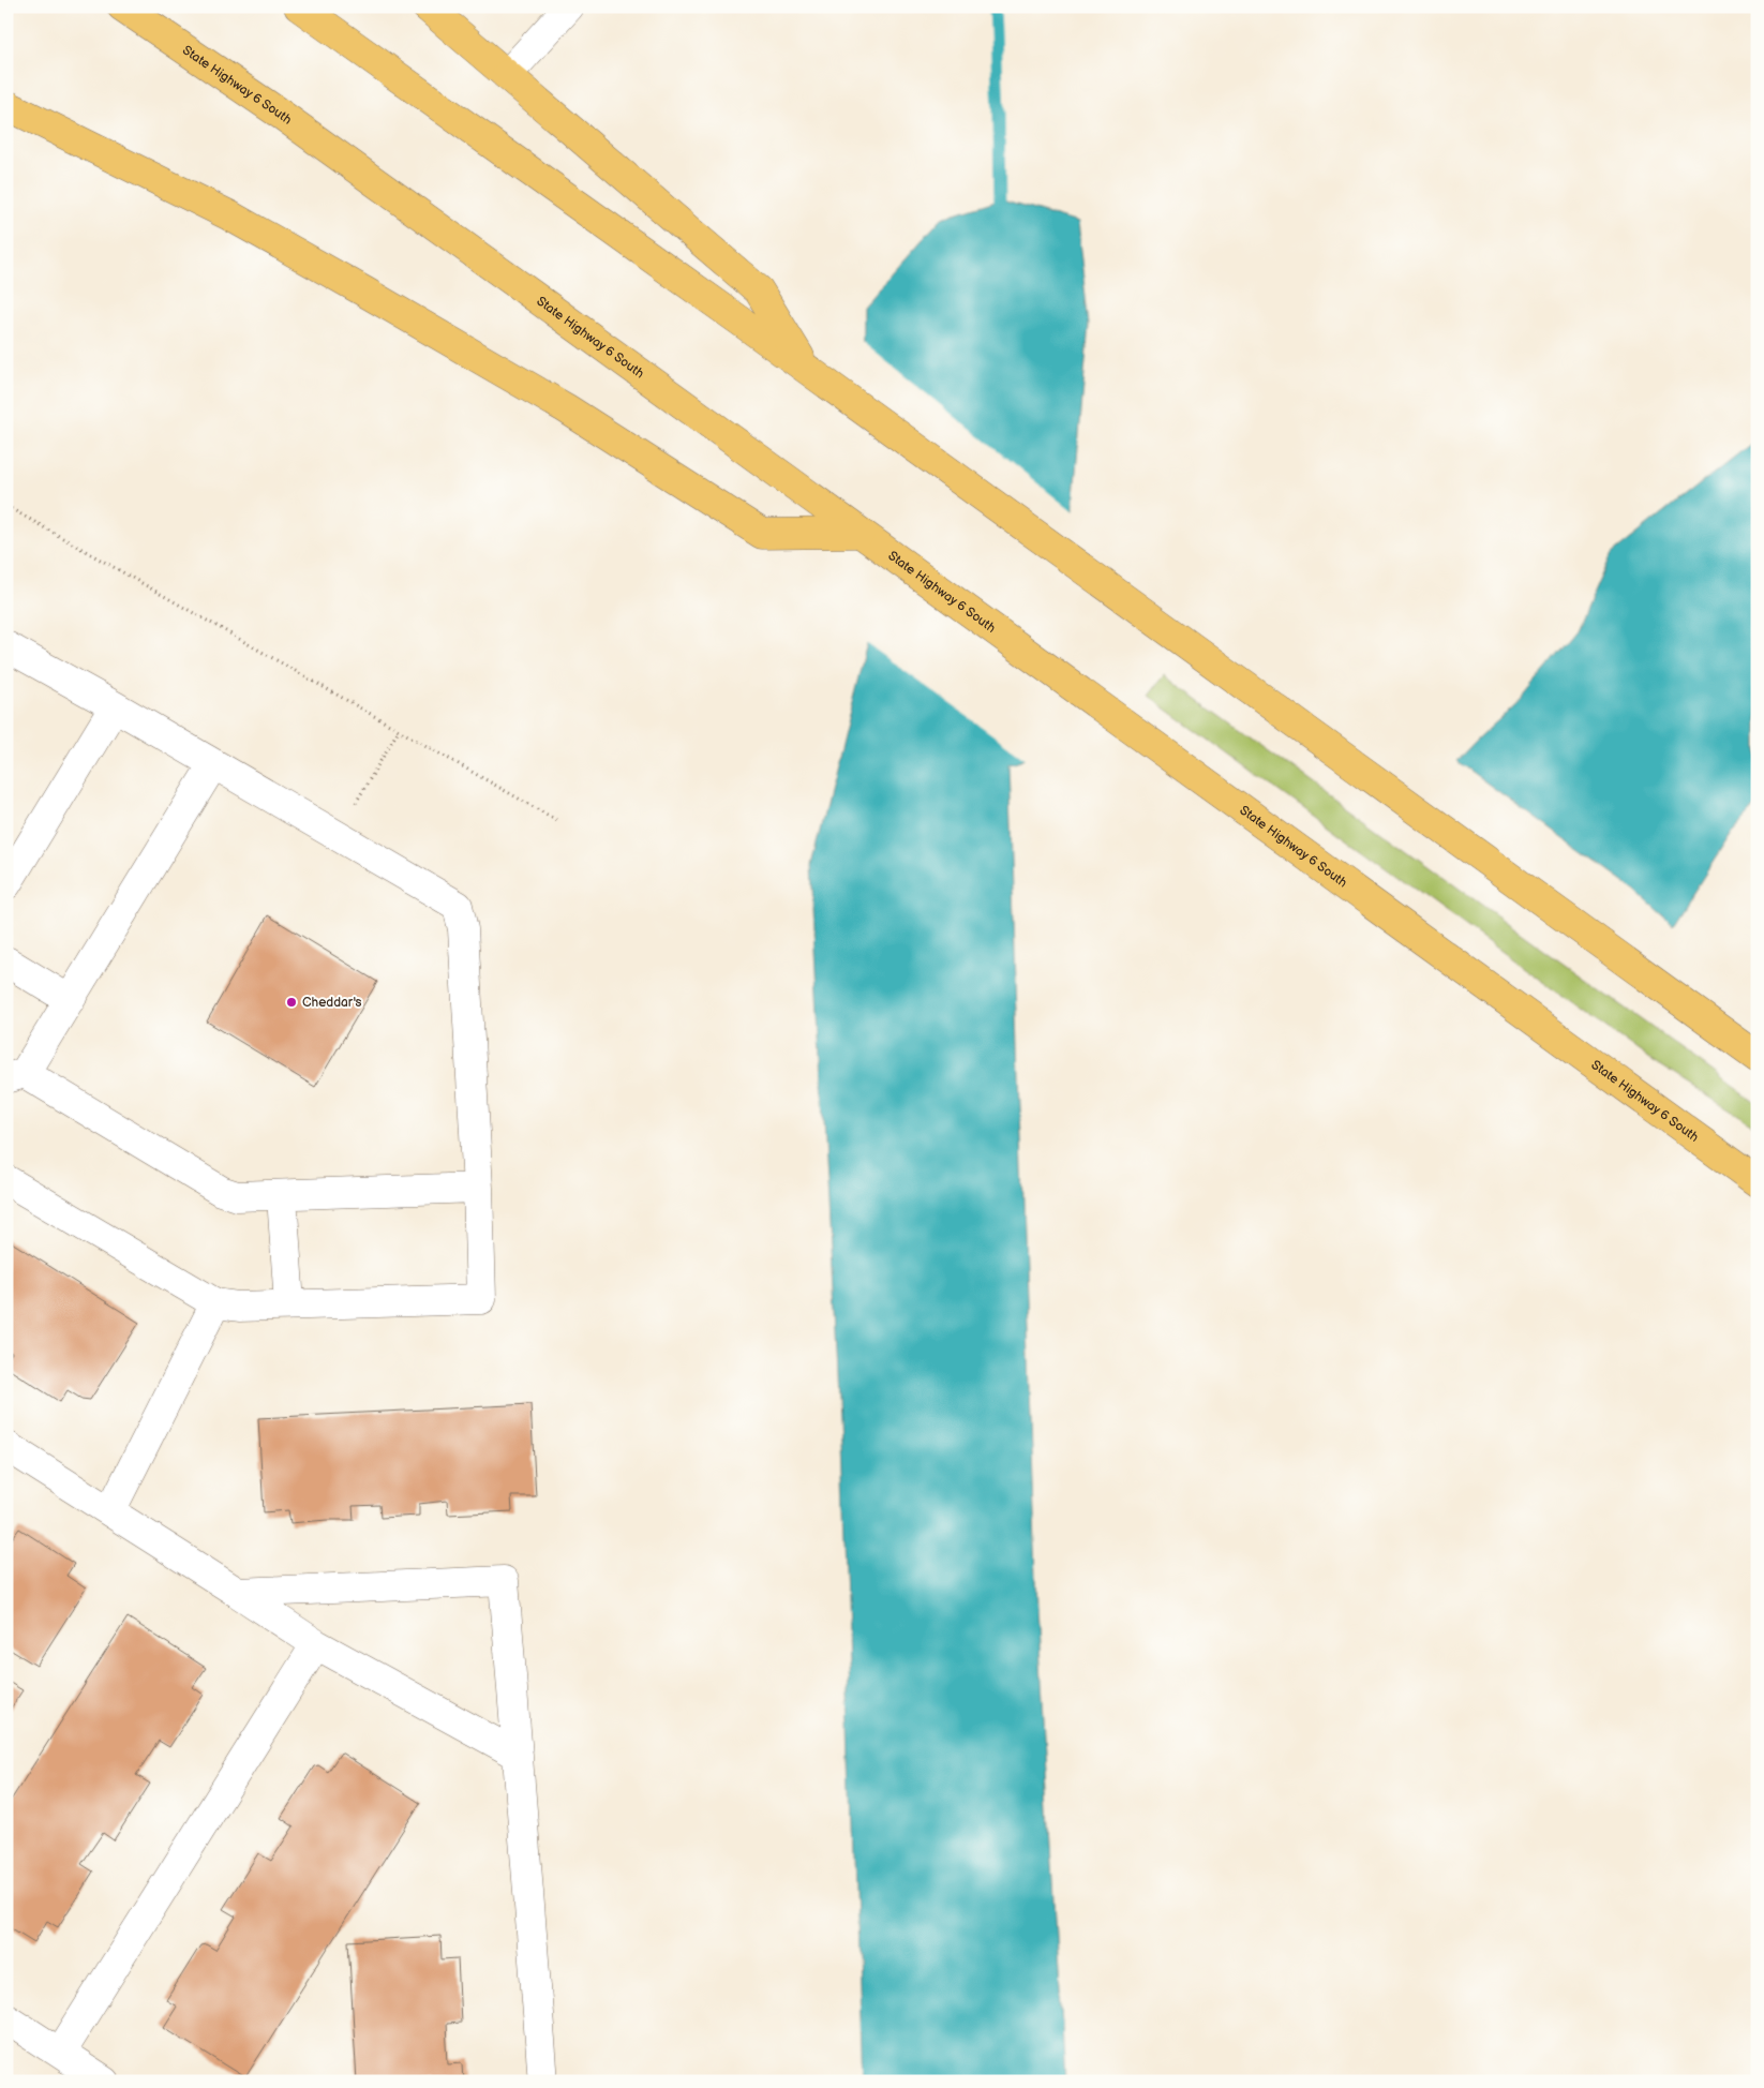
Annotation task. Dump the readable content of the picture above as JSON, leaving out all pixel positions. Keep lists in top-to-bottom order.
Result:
{
  "streets": {
    "main road": ["State Highway 6 South"]
  },
  "places": ["Cheddar's"]
}
